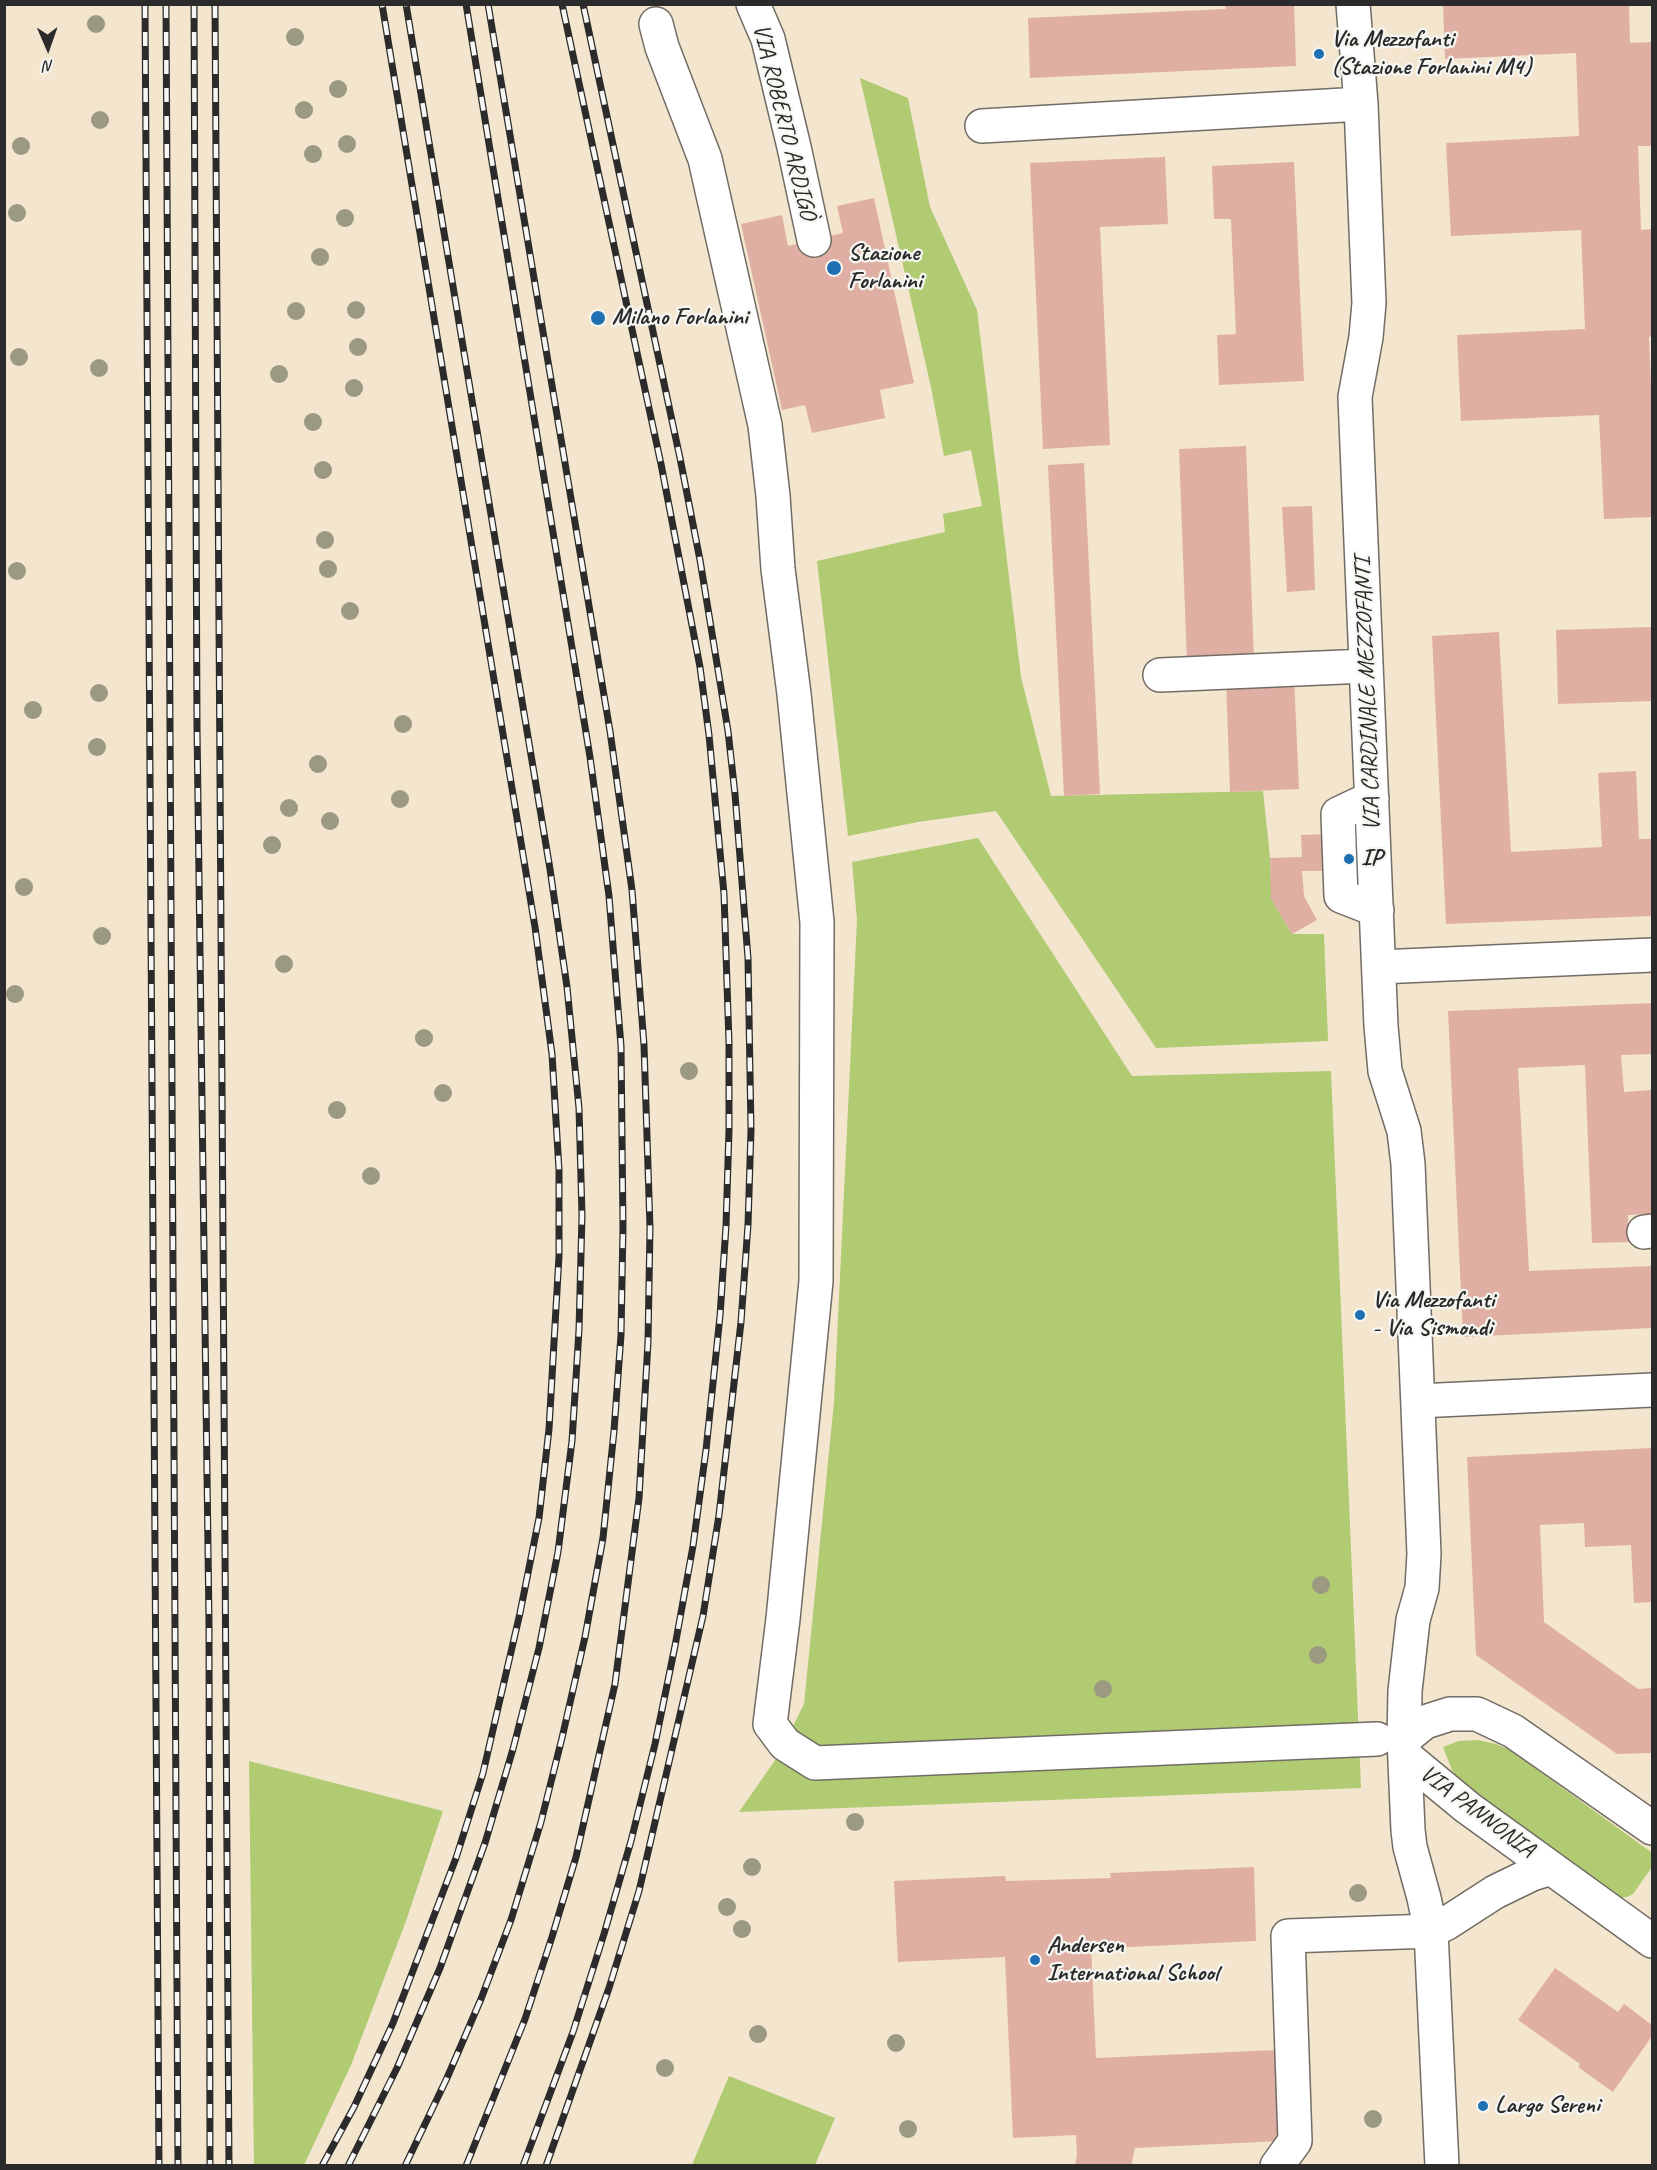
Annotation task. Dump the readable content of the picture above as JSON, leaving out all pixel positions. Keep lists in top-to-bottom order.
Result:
{
  "streets": {
    "street": ["VIA ROBERTO ARDIGÒ", "VIA CARDINALE MEZZOFANTI", "VIA PANNONIA"]
  },
  "crossings": [
    ["VIA CARDINALE MEZZOFANTI", "VIA PANNONIA"]
  ],
  "places": [
    "Via Mezzofanti (Stazione Forlanini M4)",
    "Stazione Forlanini",
    "Milano Forlanini",
    "IP",
    "Via Mezzofanti - Via Sismondi",
    "Andersen International School",
    "Largo Sereni"
  ],
  "north": "bottom"
}
